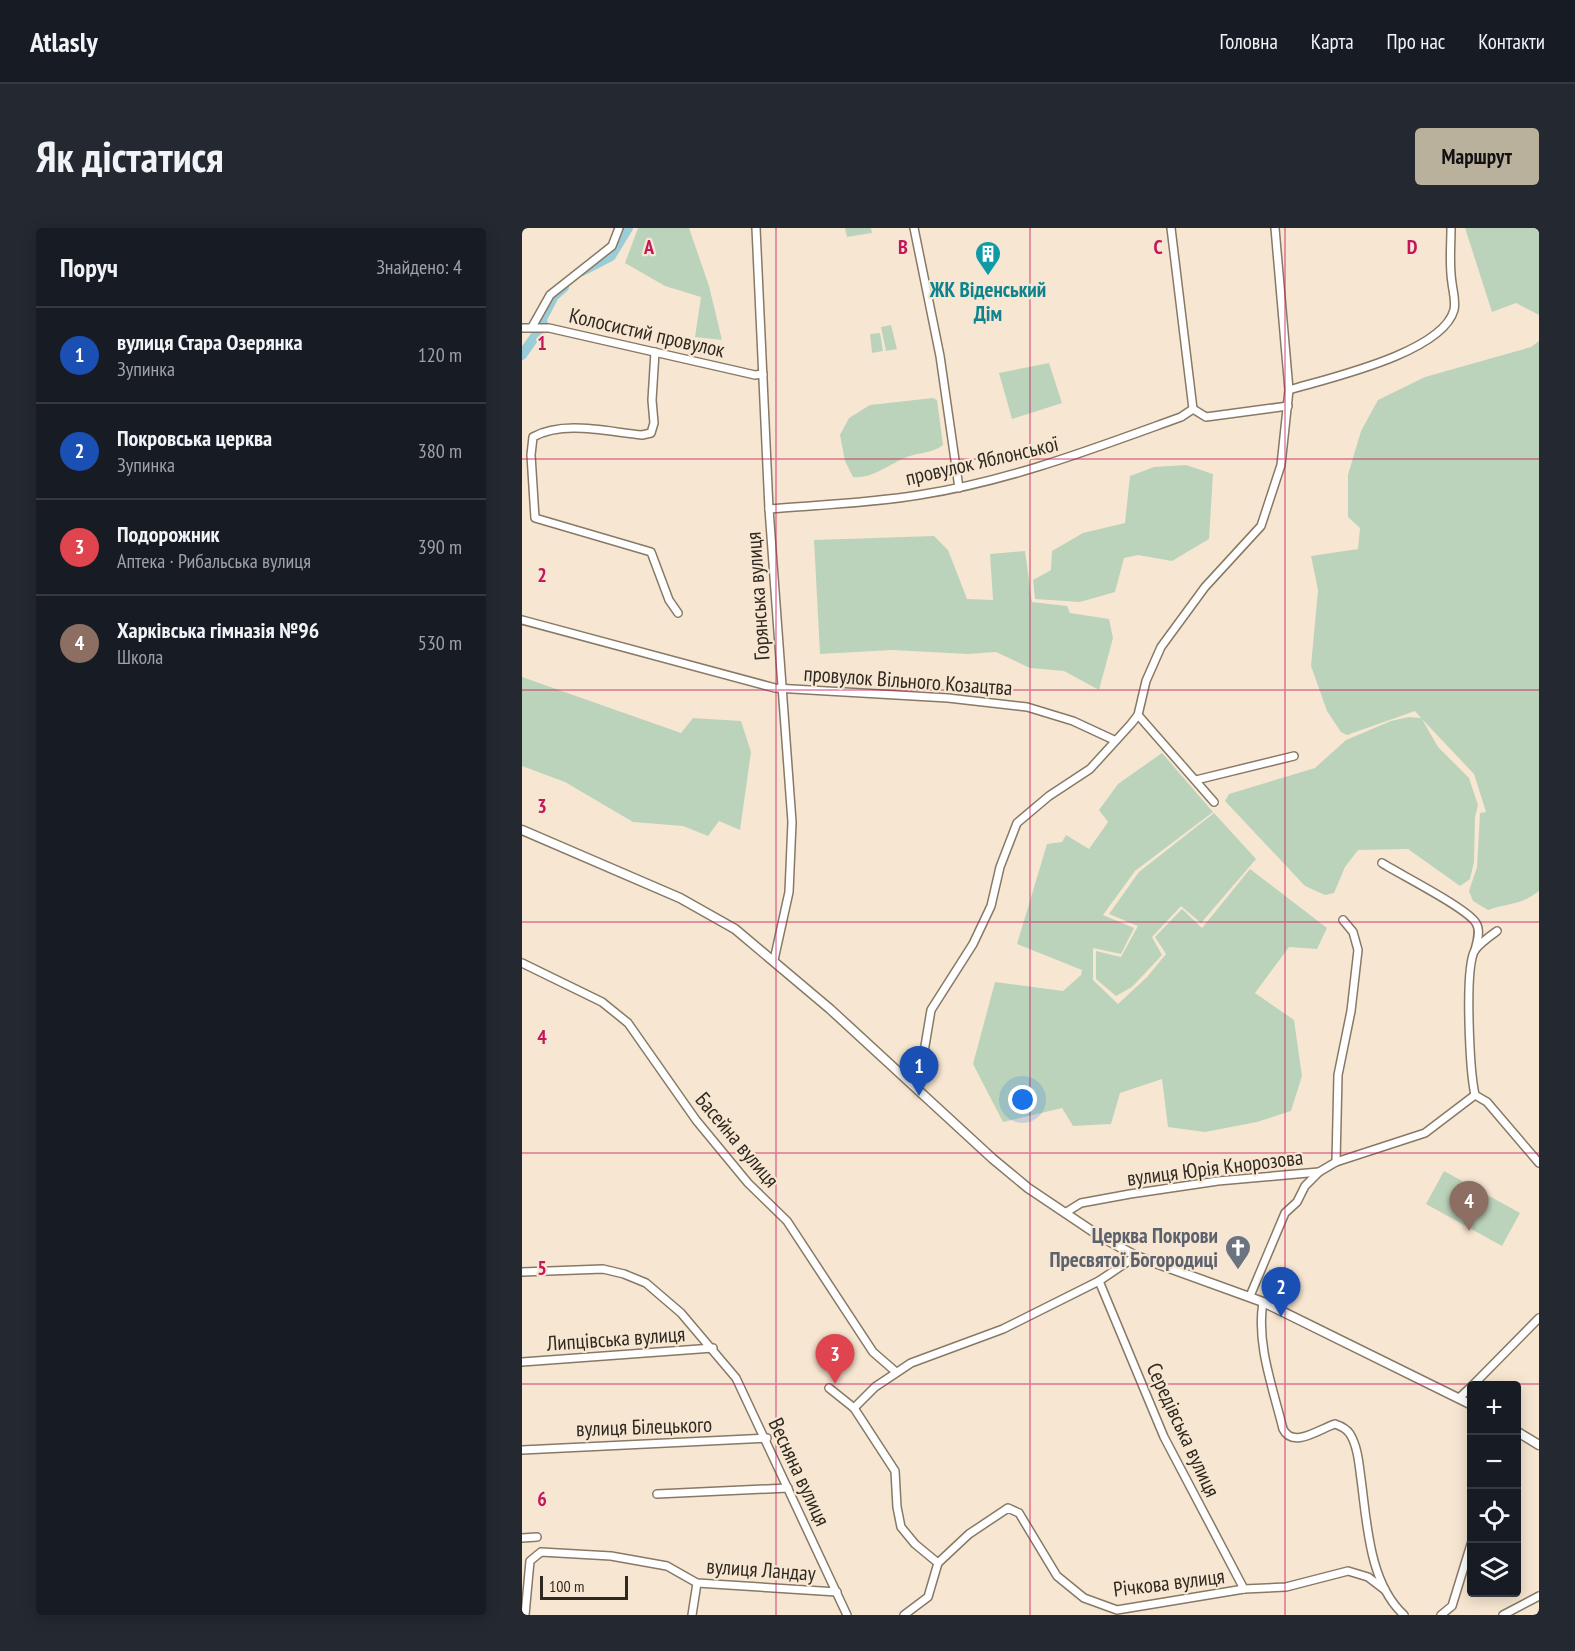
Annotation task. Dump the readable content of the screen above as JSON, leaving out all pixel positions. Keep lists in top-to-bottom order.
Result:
{
  "streets": {
    "street": [
      "Колосистий провулок",
      "провулок Яблонської",
      "Горянська вулиця",
      "провулок Вільного Козацтва",
      "Басейна вулиця",
      "вулиця Юрія Кнорозова",
      "Липцівська вулиця",
      "вулиця Білецького",
      "Середівська вулиця",
      "Весняна вулиця",
      "вулиця Ландау",
      "Річкова вулиця"
    ]
  },
  "crossings": [
    ["Колосистий провулок", "Горянська вулиця"],
    ["провулок Яблонської", "Горянська вулиця"],
    ["Горянська вулиця", "провулок Вільного Козацтва"],
    ["Липцівська вулиця", "Весняна вулиця"],
    ["вулиця Білецького", "Весняна вулиця"],
    ["Середівська вулиця", "Річкова вулиця"],
    ["Весняна вулиця", "вулиця Ландау"]
  ],
  "places": {
    "building": ["ЖК Віденський Дім"],
    "church": ["Церква Покрови Пресвятої Богородиці"]
  },
  "scale_bar": "100 m",
  "page": {
    "header": "Atlasly",
    "nav": [
      "Головна",
      "Карта",
      "Про нас",
      "Контакти"
    ],
    "buttons": "Маршрут",
    "title": "Як дістатися",
    "heading": ["Поруч", "Знайдено: 4"],
    "list": [
      {
        "mark": "1",
        "name": "вулиця Стара Озерянка",
        "note": "Зупинка",
        "value": "120 m"
      },
      {
        "mark": "2",
        "name": "Покровська церква",
        "note": "Зупинка",
        "value": "380 m"
      },
      {
        "mark": "3",
        "name": "Подорожник",
        "note": "Аптека · Рибальська вулиця",
        "value": "390 m"
      },
      {
        "mark": "4",
        "name": "Харківська гімназія №96",
        "note": "Школа",
        "value": "530 m"
      }
    ],
    "pins": [
      "1",
      "4",
      "2",
      "3"
    ],
    "map_buttons": ["+", "−"],
    "scale": "100 m"
  },
  "grid": {
    "columns": [
      "A",
      "B",
      "C",
      "D"
    ],
    "rows": [
      "1",
      "2",
      "3",
      "4",
      "5",
      "6"
    ]
  }
}
